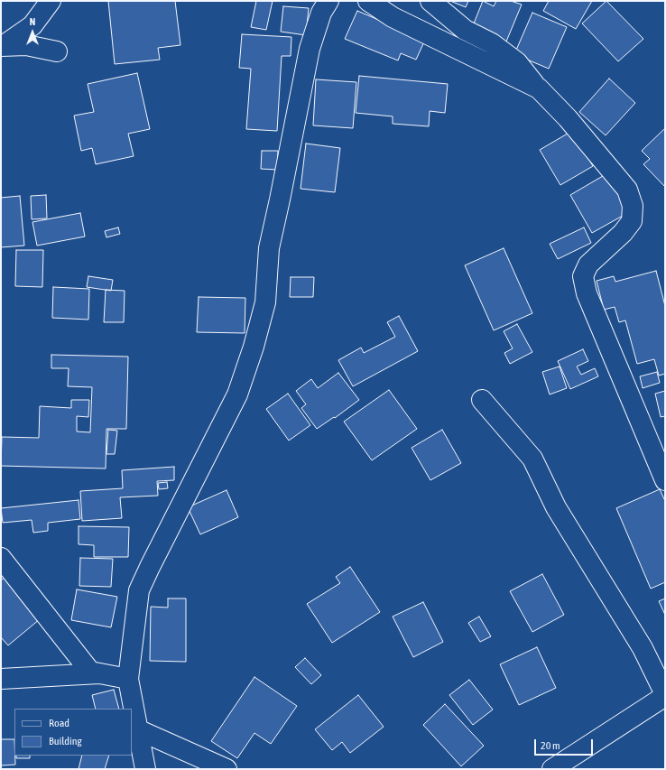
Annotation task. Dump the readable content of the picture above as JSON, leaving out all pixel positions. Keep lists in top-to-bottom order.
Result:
{
  "legend": ["Road", "Building"],
  "scale_bar": "20 m",
  "north": "top"
}
